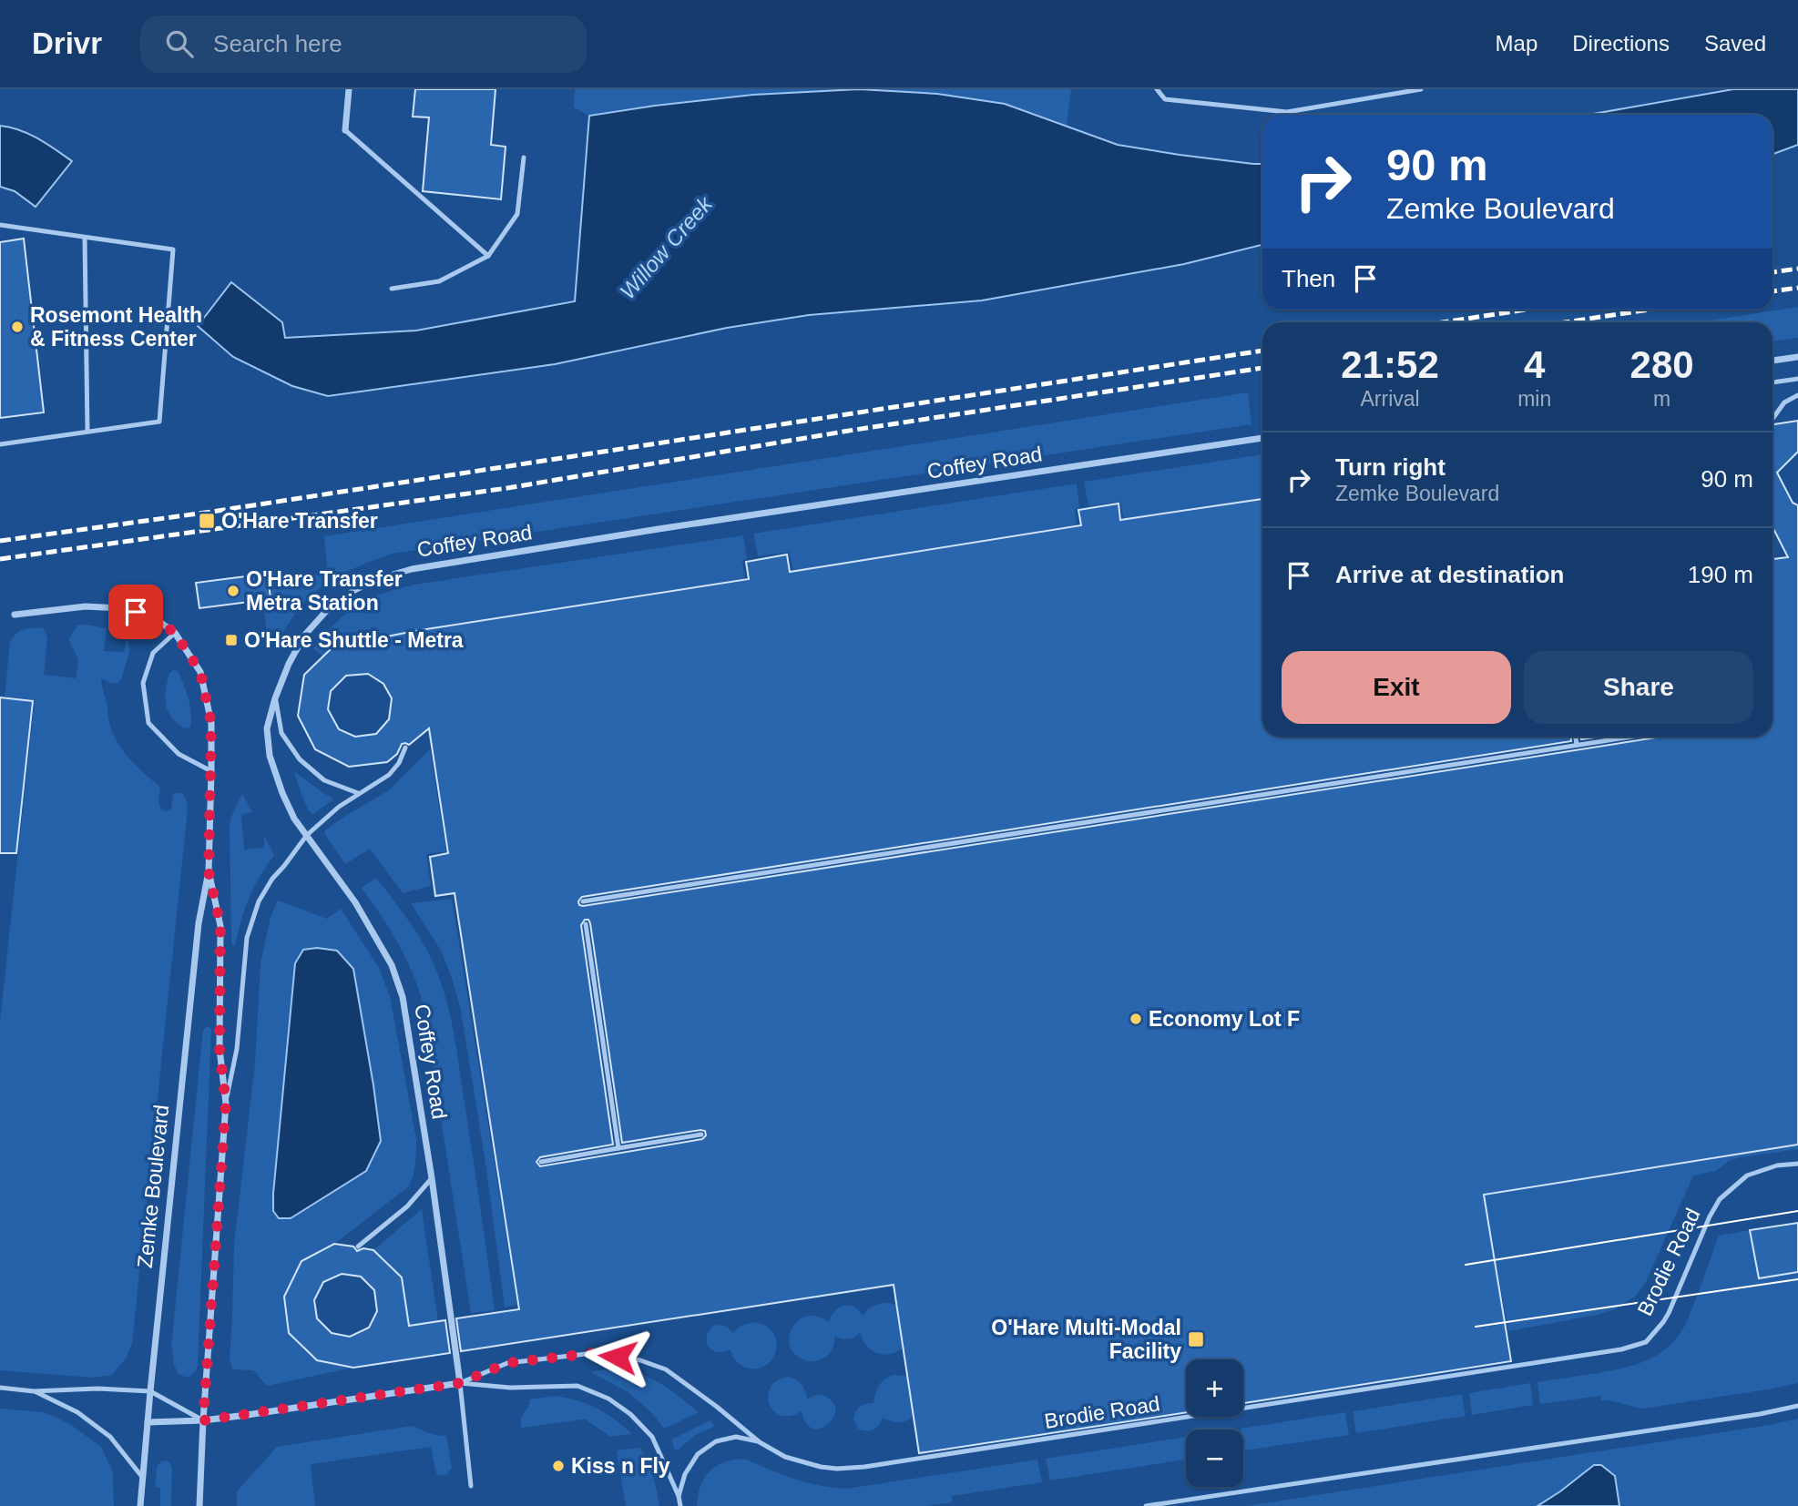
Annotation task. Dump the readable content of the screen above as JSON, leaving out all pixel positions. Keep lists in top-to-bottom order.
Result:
{
  "streets": {
    "street": ["Coffey Road", "Zemke Boulevard", "Brodie Road"]
  },
  "crossings": [
    ["Coffey Road", "Brodie Road"],
    ["Zemke Boulevard", "Brodie Road"]
  ],
  "water": ["Willow Creek"],
  "places": {
    "other": [
      "Rosemont Health & Fitness Center",
      "O'Hare Transfer Metra Station",
      "Economy Lot F",
      "Kiss n Fly"
    ],
    "transit": ["O'Hare Transfer", "O'Hare Shuttle - Metra", "O'Hare Multi-Modal Facility"]
  },
  "page": {
    "header": "Drivr",
    "search": "Search here",
    "nav": ["Map", "Directions", "Saved"],
    "turn": ["90 m", "Zemke Boulevard"],
    "then": "Then",
    "eta": [
      "21:52",
      "Arrival",
      "4",
      "min",
      "280",
      "m"
    ],
    "list": [
      {
        "name": "Turn right",
        "note": "Zemke Boulevard",
        "value": "90 m"
      },
      {
        "name": "Arrive at destination",
        "value": "190 m"
      }
    ],
    "buttons": ["Exit", "Share"],
    "map_buttons": ["+", "−"]
  }
}
